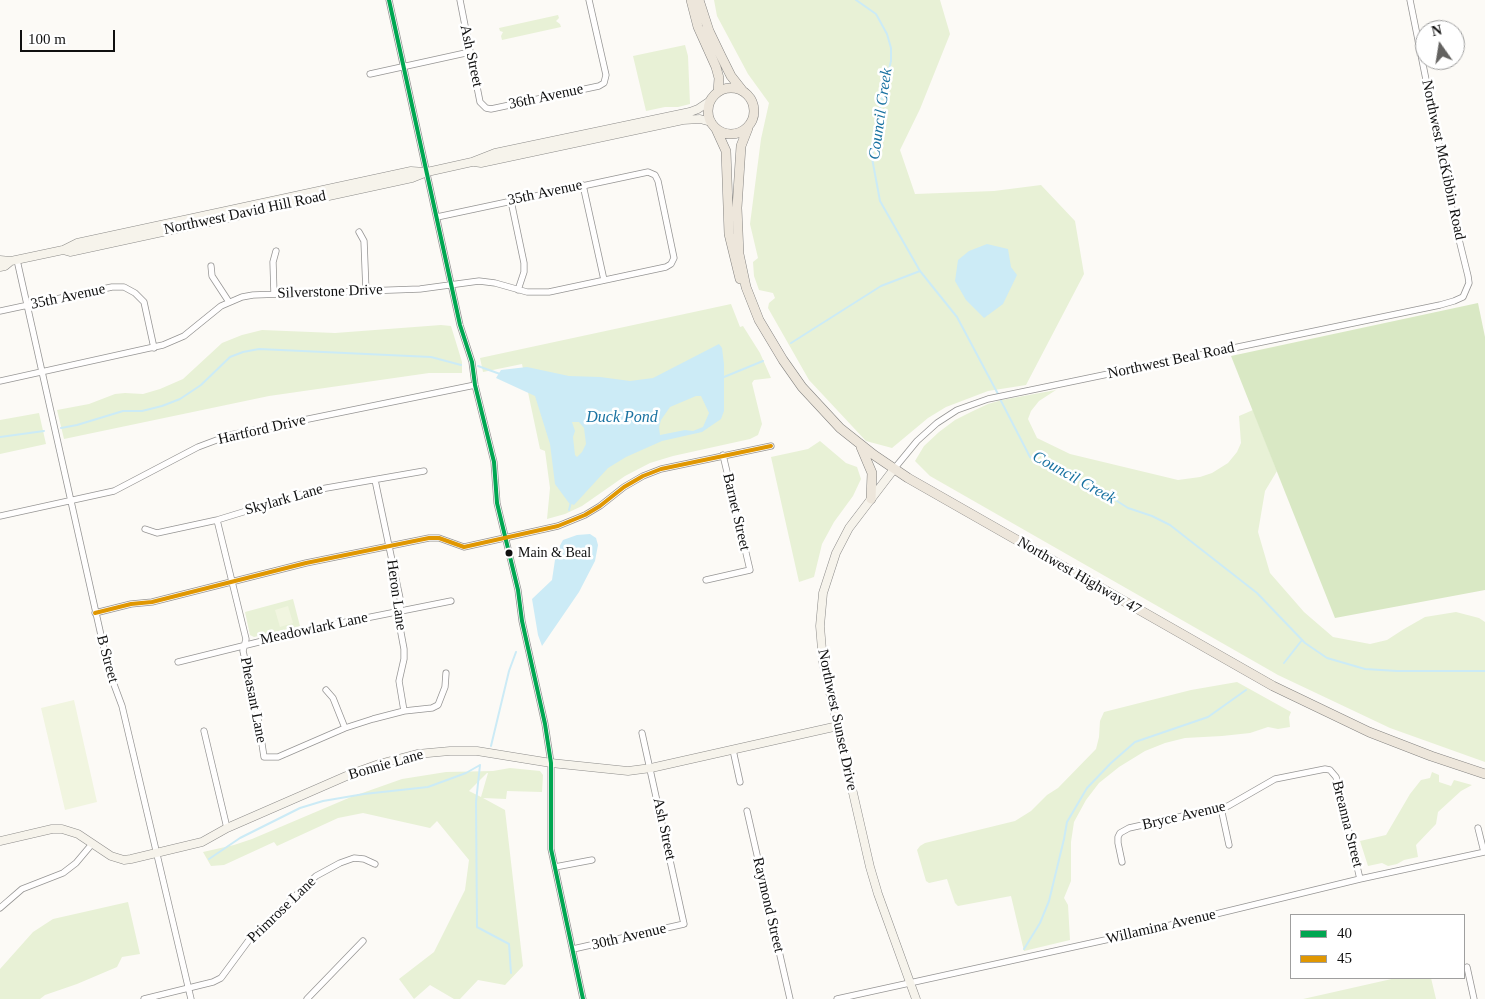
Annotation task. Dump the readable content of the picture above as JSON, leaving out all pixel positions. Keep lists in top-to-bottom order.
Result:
{
  "streets": {
    "main road": ["Northwest Highway 47"],
    "street": [
      "Ash Street",
      "36th Avenue",
      "Northwest McKibbin Road",
      "35th Avenue",
      "Northwest David Hill Road",
      "Silverstone Drive",
      "Northwest Beal Road",
      "Hartford Drive",
      "Skylark Lane",
      "Barnet Street",
      "Heron Lane",
      "Meadowlark Lane",
      "B Street",
      "Pheasant Lane",
      "Northwest Sunset Drive",
      "Bonnie Lane",
      "Bryce Avenue",
      "Breanna Street",
      "Raymond Street",
      "Primrose Lane",
      "Willamina Avenue",
      "30th Avenue"
    ]
  },
  "crossings": [
    ["Ash Street", "36th Avenue"],
    ["Ash Street", "Bonnie Lane"],
    ["Ash Street", "30th Avenue"],
    ["Northwest McKibbin Road", "Northwest Beal Road"],
    ["35th Avenue", "Silverstone Drive"],
    ["35th Avenue", "B Street"],
    ["Northwest David Hill Road", "Northwest Highway 47"],
    ["Northwest David Hill Road", "B Street"],
    ["Silverstone Drive", "B Street"],
    ["Northwest Beal Road", "Northwest Highway 47"],
    ["Northwest Beal Road", "Northwest Sunset Drive"],
    ["Hartford Drive", "B Street"],
    ["Skylark Lane", "Heron Lane"],
    ["Skylark Lane", "Pheasant Lane"],
    ["Northwest Highway 47", "Northwest Sunset Drive"],
    ["Heron Lane", "Meadowlark Lane"],
    ["Heron Lane", "Pheasant Lane"],
    ["Meadowlark Lane", "Pheasant Lane"],
    ["B Street", "Bonnie Lane"],
    ["B Street", "Primrose Lane"],
    ["Northwest Sunset Drive", "Bonnie Lane"],
    ["Northwest Sunset Drive", "Willamina Avenue"],
    ["Bryce Avenue", "Breanna Street"],
    ["Breanna Street", "Willamina Avenue"]
  ],
  "water": ["Council Creek", "Duck Pond"],
  "places": ["Main & Beal"],
  "lines": ["transit line 40", "transit line 45"],
  "legend": ["40", "45"],
  "scale_bar": "100 m",
  "north": "top"
}
